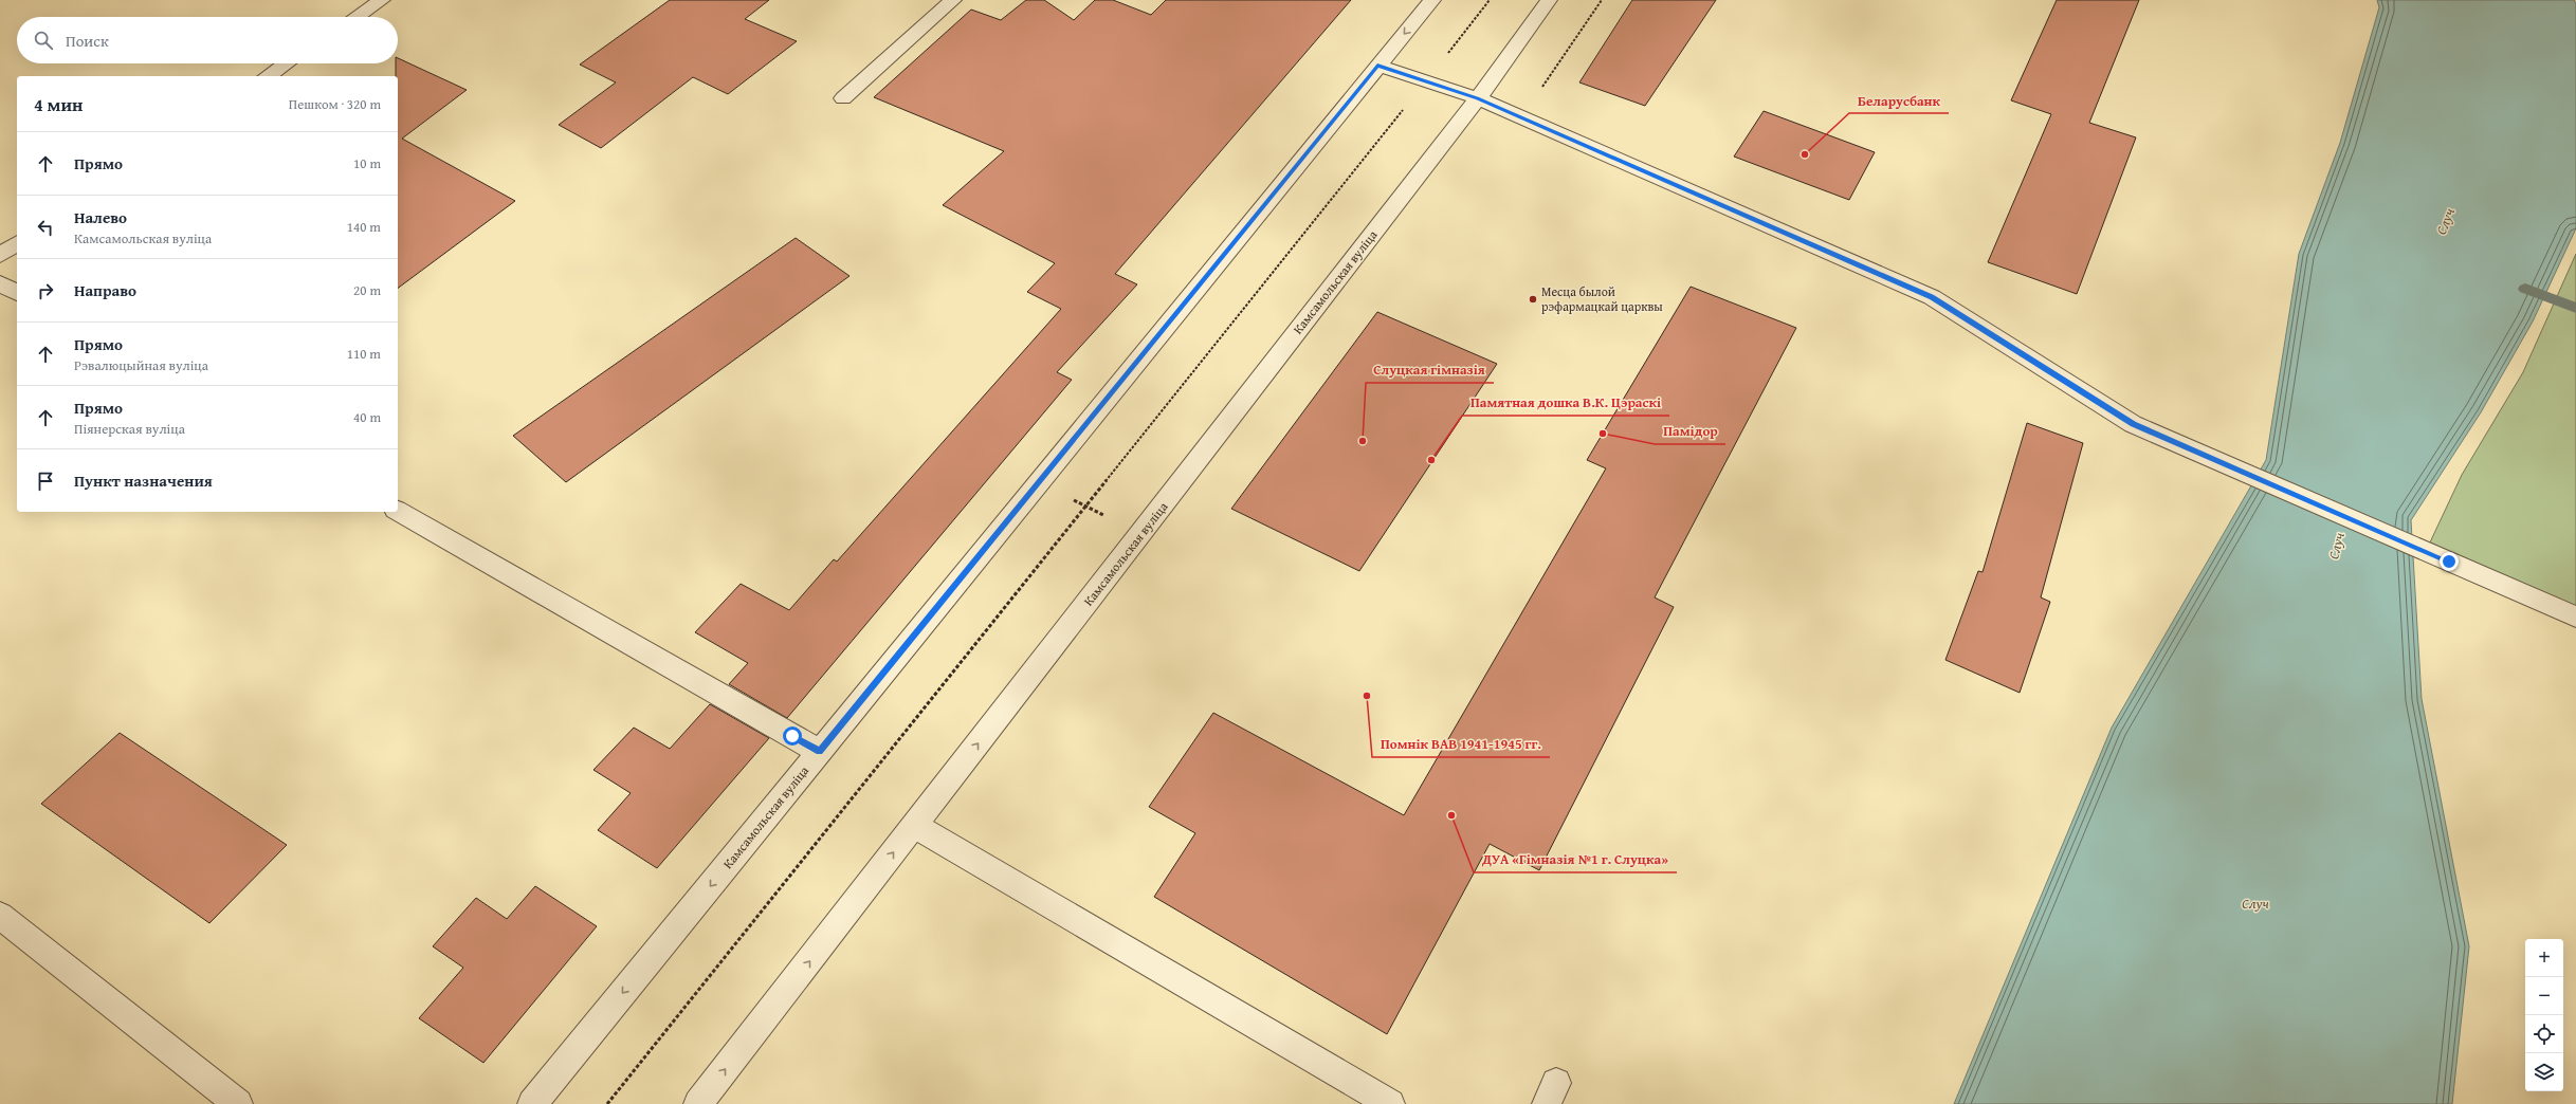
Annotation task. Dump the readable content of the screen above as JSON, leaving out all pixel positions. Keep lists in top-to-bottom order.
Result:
{
  "streets": {
    "street": ["Камсамольская вуліца"]
  },
  "water": ["Случ"],
  "places": [
    "Беларусбанк",
    "Месца былой рэфармацкай царквы",
    "Памідор",
    "Слуцкая гімназія",
    "Памятная дошка В.К. Цэраскі",
    "Помнік ВАВ 1941-1945 гг.",
    "ДУА «Гімназія №1 г. Слуцка»"
  ],
  "page": {
    "search": "Поиск",
    "heading": ["4 мин", "Пешком · 320 m"],
    "list": [
      ["Прямо", "10 m"],
      ["Налево", "Камсамольская вуліца", "140 m"],
      ["Направо", "20 m"],
      ["Прямо", "Рэвалюцыйная вуліца", "110 m"],
      ["Прямо", "Піянерская вуліца", "40 m"],
      "Пункт назначения"
    ],
    "map_buttons": ["+", "−"]
  }
}
